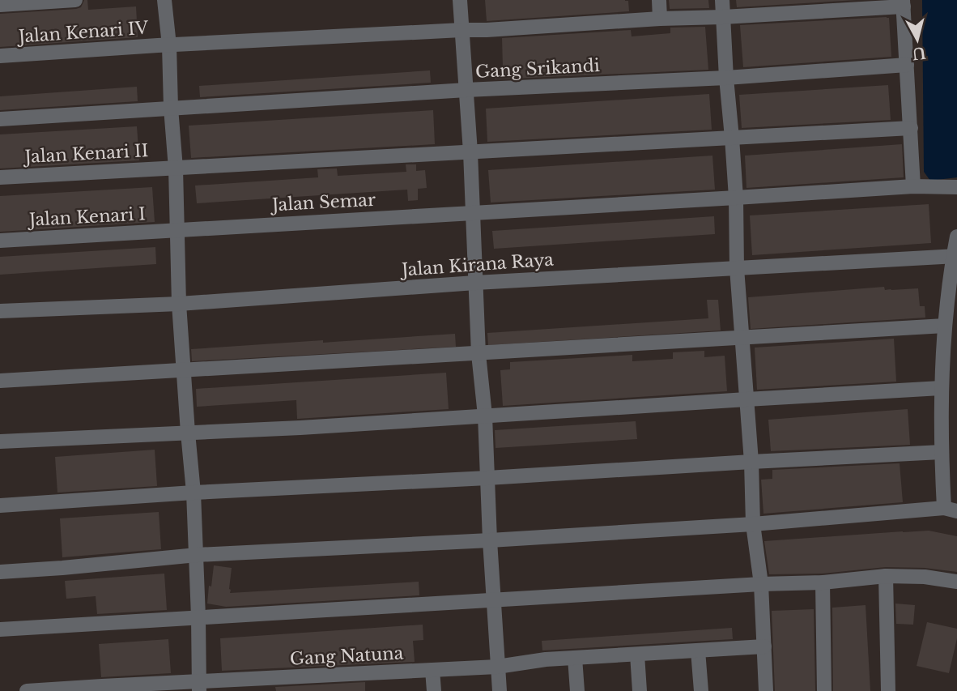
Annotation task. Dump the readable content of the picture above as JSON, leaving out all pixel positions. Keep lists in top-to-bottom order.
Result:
{
  "streets": {
    "street": [
      "Jalan Kenari IV",
      "Gang Srikandi",
      "Jalan Kenari II",
      "Jalan Semar",
      "Jalan Kenari I",
      "Jalan Kirana Raya",
      "Gang Natuna"
    ]
  },
  "crossings": [
    ["Jalan Semar", "Jalan Kenari I"]
  ],
  "north": "bottom"
}
